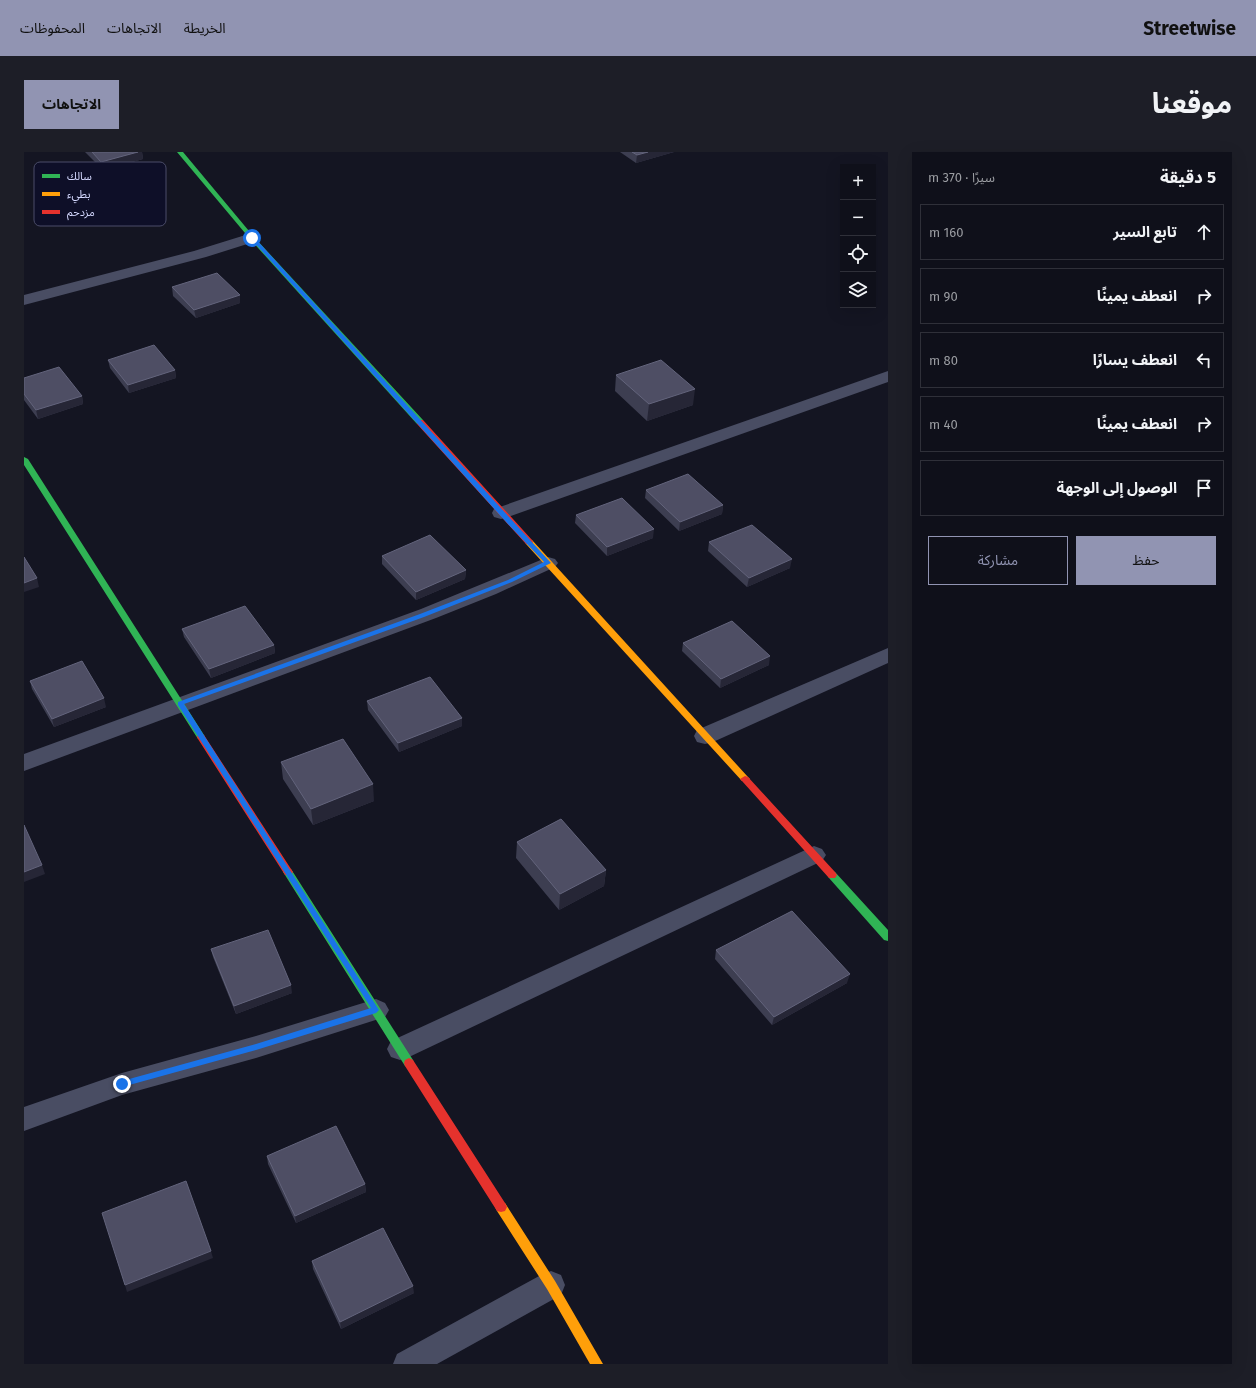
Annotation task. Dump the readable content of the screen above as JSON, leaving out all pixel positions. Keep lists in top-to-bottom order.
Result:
{
  "legend": ["سالك", "بطيء", "مزدحم"],
  "page": {
    "header": "Streetwise",
    "nav": ["الخريطة", "الاتجاهات", "المحفوظات"],
    "title": "موقعنا",
    "buttons": [
      "الاتجاهات",
      ["حفظ", "مشاركة"]
    ],
    "heading": ["5 دقيقة", "سيرًا · 370 m"],
    "map_buttons": ["+", "−"],
    "list": [
      ["تابع السير", "160 m"],
      ["انعطف يمينًا", "90 m"],
      ["انعطف يسارًا", "80 m"],
      ["انعطف يمينًا", "40 m"],
      "الوصول إلى الوجهة"
    ]
  }
}
